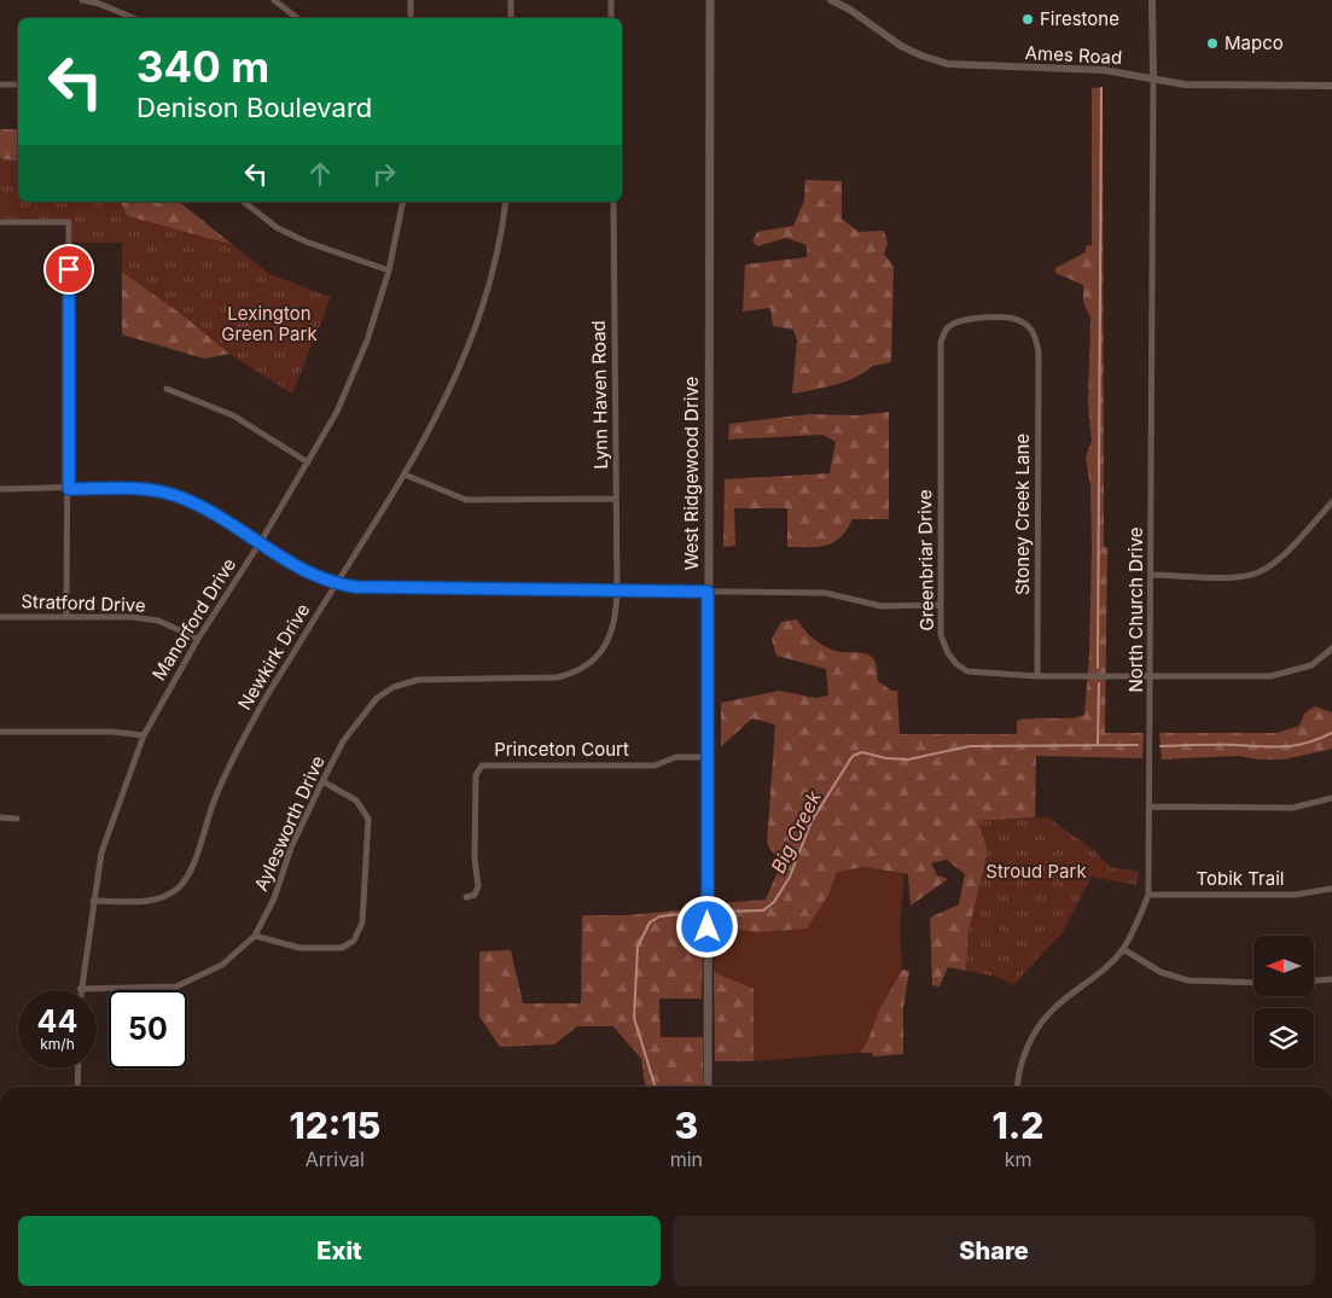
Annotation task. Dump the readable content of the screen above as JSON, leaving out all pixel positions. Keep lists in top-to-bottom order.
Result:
{
  "streets": {
    "main road": ["West Ridgewood Drive"],
    "street": [
      "Ames Road",
      "Lynn Haven Road",
      "Stoney Creek Lane",
      "Greenbriar Drive",
      "Stratford Drive",
      "North Church Drive",
      "Manorford Drive",
      "Newkirk Drive",
      "Princeton Court",
      "Aylesworth Drive",
      "Tobik Trail"
    ]
  },
  "crossings": [
    ["Ames Road", "North Church Drive"],
    ["Lynn Haven Road", "Aylesworth Drive"],
    ["West Ridgewood Drive", "Princeton Court"],
    ["Stoney Creek Lane", "Greenbriar Drive"],
    ["Greenbriar Drive", "North Church Drive"],
    ["Stratford Drive", "Manorford Drive"],
    ["North Church Drive", "Tobik Trail"],
    ["Manorford Drive", "Newkirk Drive"],
    ["Manorford Drive", "Aylesworth Drive"]
  ],
  "water": ["Big Creek"],
  "parks": ["Lexington Green Park", "Stroud Park"],
  "places": ["Firestone", "Mapco"],
  "north": "left",
  "page": {
    "turn": ["340 m", "Denison Boulevard"],
    "speed": "44 km/h",
    "limit": "50",
    "eta": [
      "12:15",
      "Arrival",
      "3",
      "min",
      "1.2",
      "km"
    ],
    "buttons": ["Exit", "Share"]
  }
}
